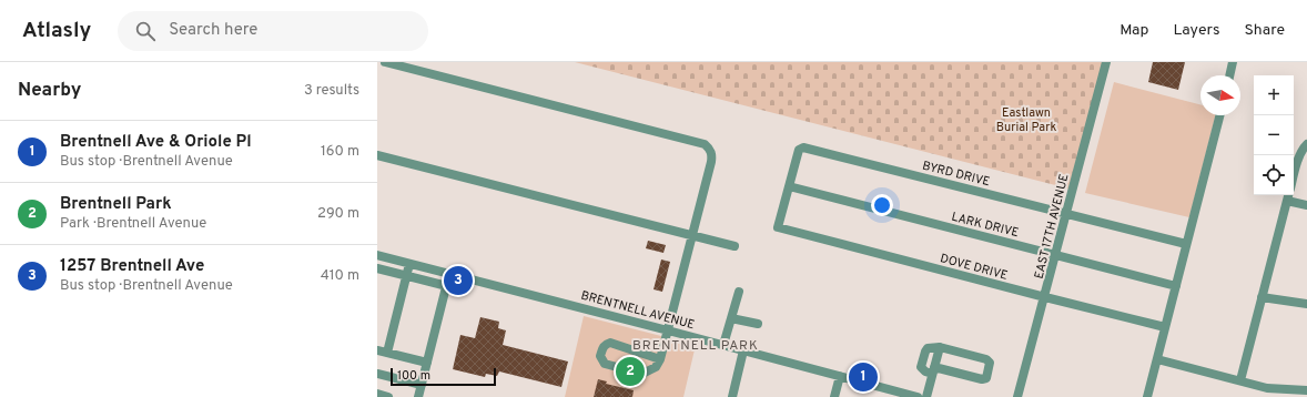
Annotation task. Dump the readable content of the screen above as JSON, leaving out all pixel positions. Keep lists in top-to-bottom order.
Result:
{
  "streets": {
    "street": [
      "BYRD DRIVE",
      "LARK DRIVE",
      "EAST 17TH AVENUE",
      "DOVE DRIVE",
      "BRENTNELL AVENUE"
    ]
  },
  "crossings": [
    ["BYRD DRIVE", "LARK DRIVE"],
    ["BYRD DRIVE", "EAST 17TH AVENUE"],
    ["BYRD DRIVE", "DOVE DRIVE"],
    ["LARK DRIVE", "EAST 17TH AVENUE"],
    ["EAST 17TH AVENUE", "DOVE DRIVE"]
  ],
  "districts": ["BRENTNELL PARK"],
  "parks": ["Eastlawn Burial Park"],
  "scale_bar": "100 m",
  "north": "right",
  "page": {
    "header": "Atlasly",
    "search": "Search here",
    "nav": ["Map", "Layers", "Share"],
    "heading": ["Nearby", "3 results"],
    "map_buttons": ["+", "−"],
    "list": [
      {
        "mark": "1",
        "name": "Brentnell Ave & Oriole Pl",
        "note": "Bus stop · Brentnell Avenue",
        "value": "160 m"
      },
      {
        "mark": "2",
        "name": "Brentnell Park",
        "note": "Park · Brentnell Avenue",
        "value": "290 m"
      },
      {
        "mark": "3",
        "name": "1257 Brentnell Ave",
        "note": "Bus stop · Brentnell Avenue",
        "value": "410 m"
      }
    ],
    "pins": ["3", "2", "1"],
    "scale": "100 m"
  }
}
